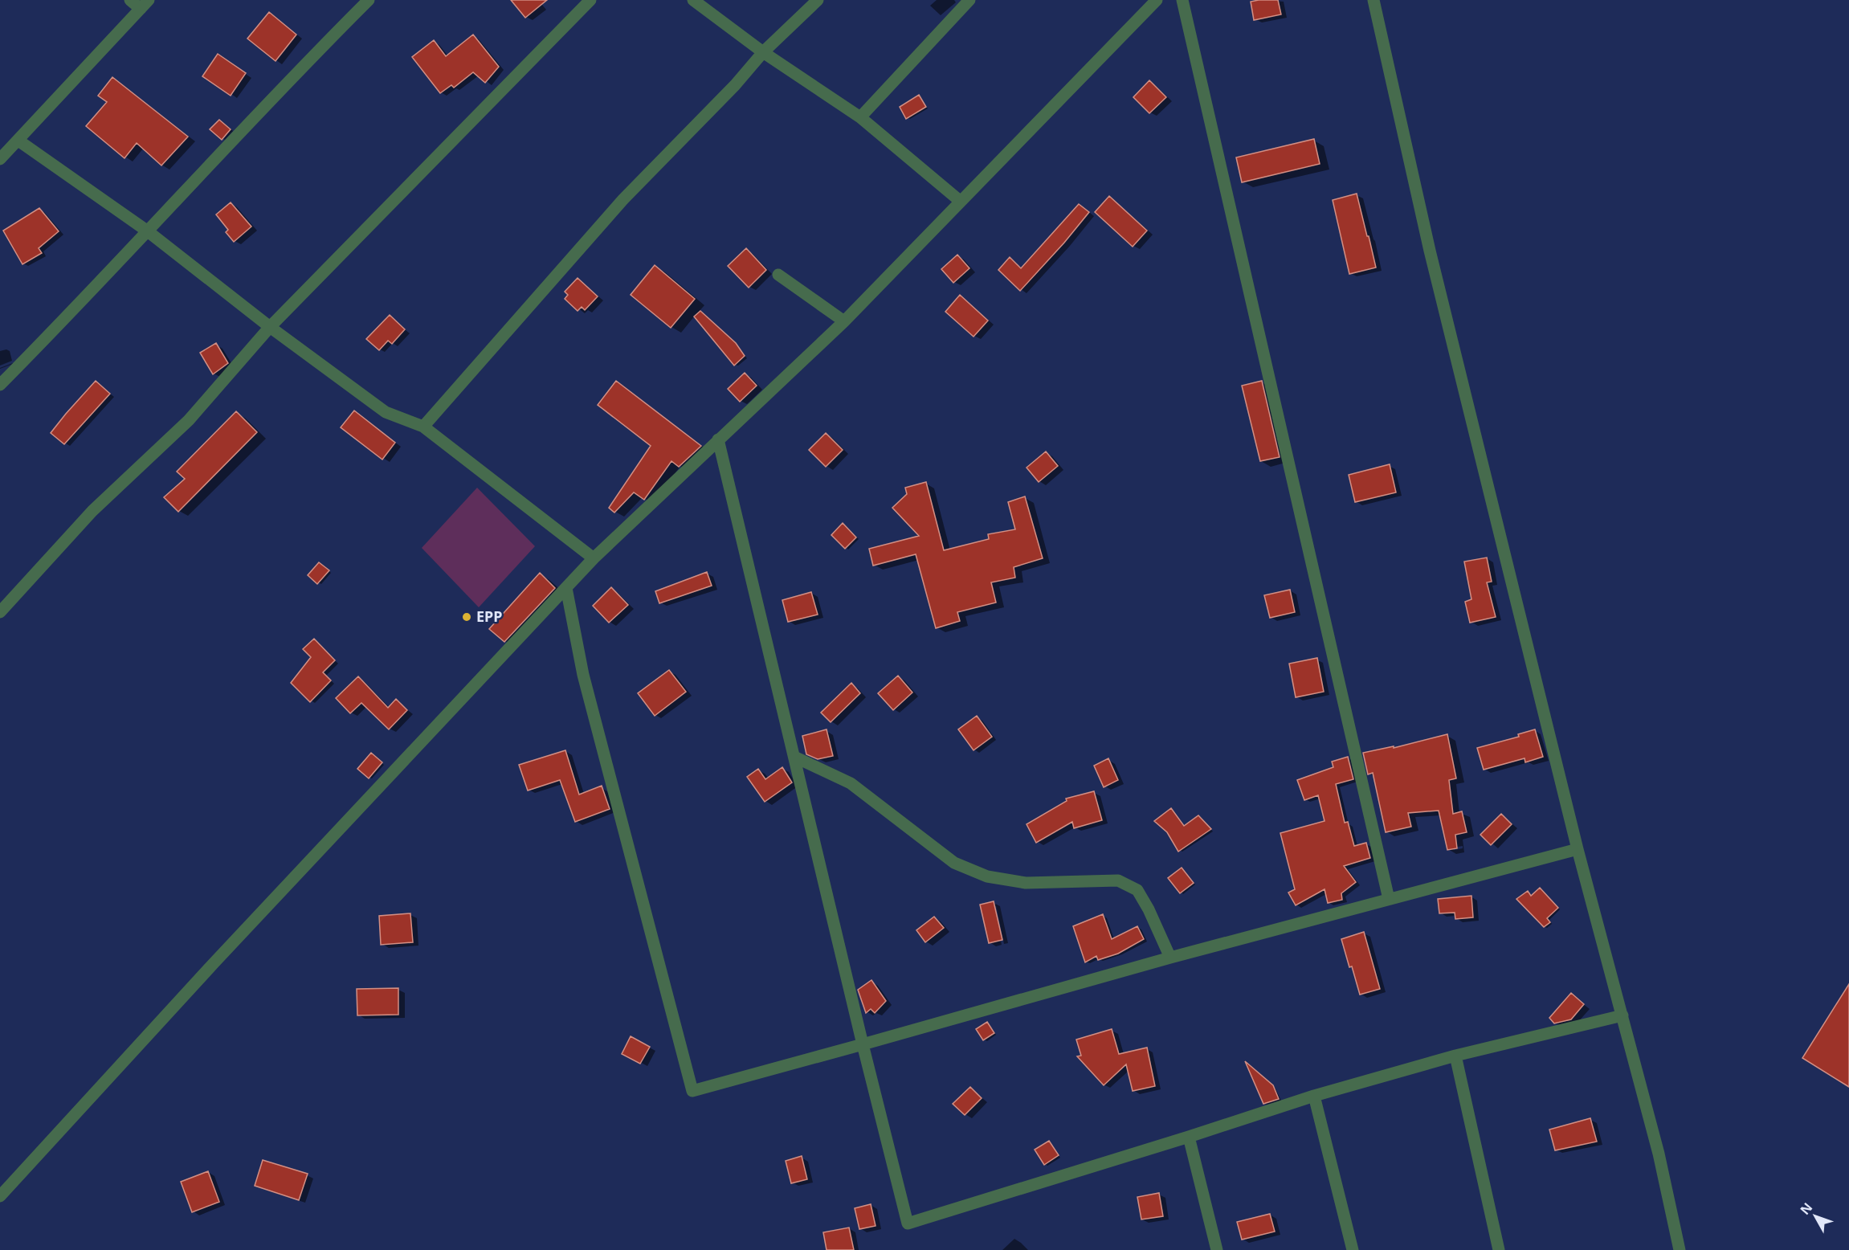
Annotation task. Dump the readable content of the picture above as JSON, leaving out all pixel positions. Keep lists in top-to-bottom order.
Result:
{
  "places": ["EPP"],
  "north": "top left"
}
